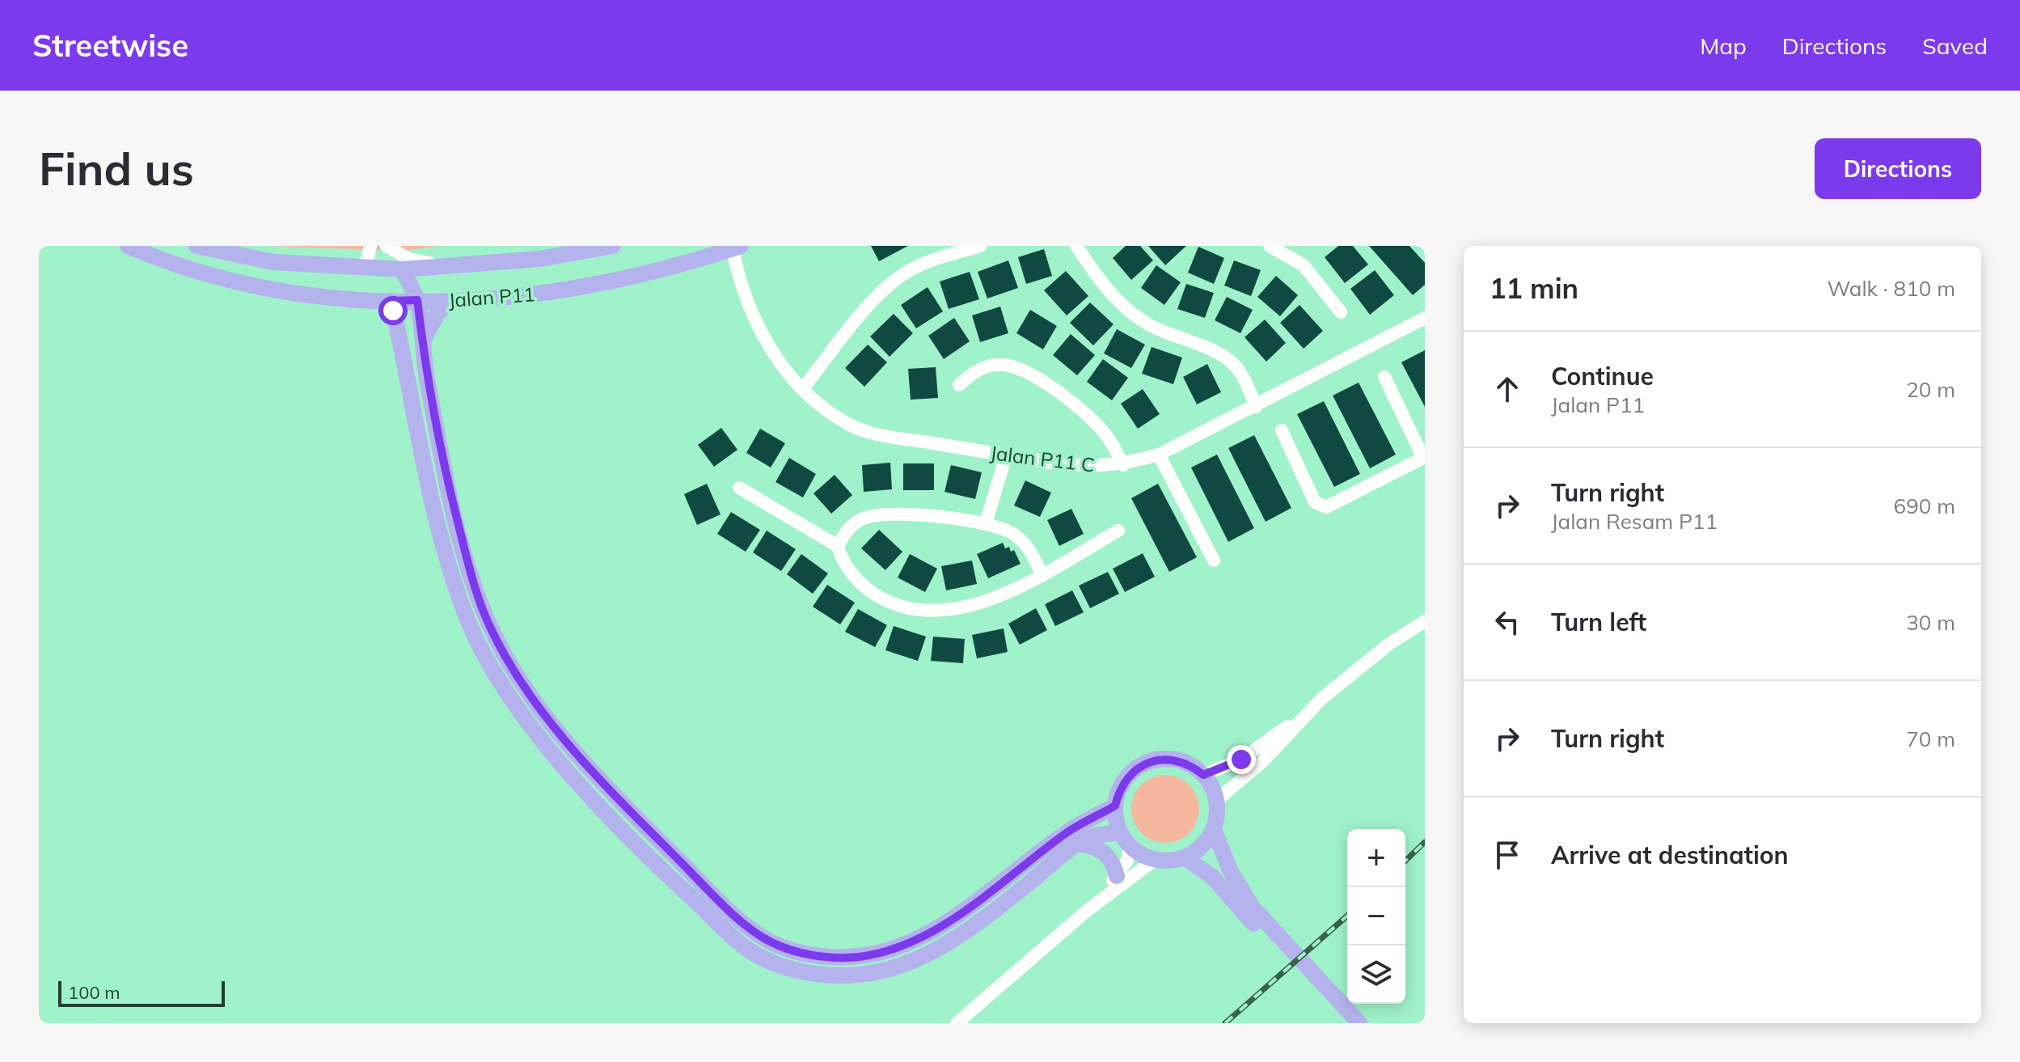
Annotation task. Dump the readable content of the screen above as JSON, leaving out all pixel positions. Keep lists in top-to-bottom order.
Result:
{
  "streets": {
    "main road": ["Jalan P11"],
    "street": ["Jalan P11 C"]
  },
  "crossings": [
    ["Jalan P11", "Jalan P11 C"]
  ],
  "scale_bar": "100 m",
  "page": {
    "header": "Streetwise",
    "nav": ["Map", "Directions", "Saved"],
    "buttons": "Directions",
    "title": "Find us",
    "heading": ["11 min", "Walk · 810 m"],
    "list": [
      ["Continue", "Jalan P11", "20 m"],
      ["Turn right", "Jalan Resam P11", "690 m"],
      ["Turn left", "30 m"],
      ["Turn right", "70 m"],
      "Arrive at destination"
    ],
    "map_buttons": ["+", "−"],
    "scale": "100 m"
  }
}
